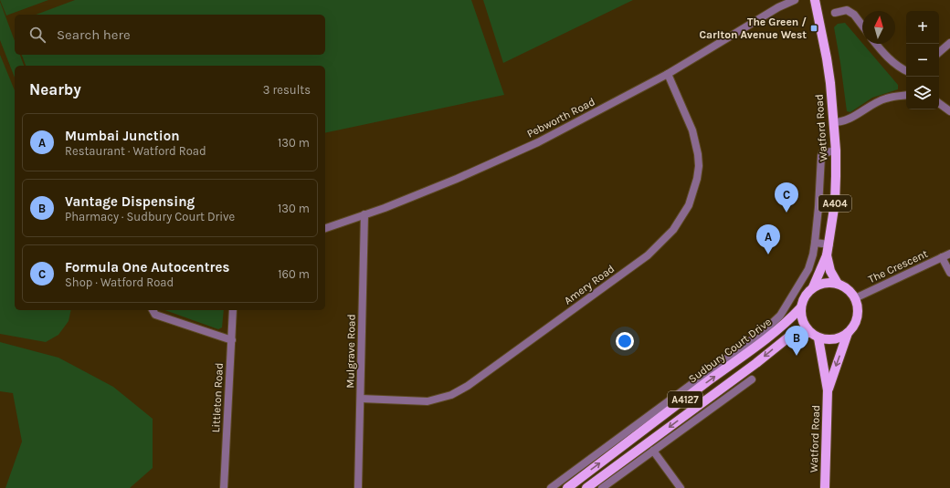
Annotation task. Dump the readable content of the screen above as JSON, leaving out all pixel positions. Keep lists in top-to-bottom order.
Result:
{
  "streets": {
    "main road": [
      "Watford Road",
      "A404",
      "Sudbury Court Drive",
      "A4127"
    ],
    "street": [
      "Pebworth Road",
      "The Crescent",
      "Amery Road",
      "Mulgrave Road",
      "Littleton Road"
    ]
  },
  "crossings": [
    ["Pebworth Road", "Amery Road"],
    ["Pebworth Road", "Mulgrave Road"],
    ["Watford Road", "The Crescent"],
    ["Watford Road", "Sudbury Court Drive"],
    ["Watford Road", "A4127"],
    ["The Crescent", "Sudbury Court Drive"],
    ["The Crescent", "A4127"],
    ["Amery Road", "Mulgrave Road"],
    ["Sudbury Court Drive", "A4127"]
  ],
  "places": {
    "transit": ["The Green / Carlton Avenue West"]
  },
  "north": "top",
  "page": {
    "map_buttons": ["+", "−"],
    "search": "Search here",
    "heading": ["Nearby", "3 results"],
    "list": [
      {
        "mark": "A",
        "name": "Mumbai Junction",
        "note": "Restaurant · Watford Road",
        "value": "130 m"
      },
      {
        "mark": "B",
        "name": "Vantage Dispensing",
        "note": "Pharmacy · Sudbury Court Drive",
        "value": "130 m"
      },
      {
        "mark": "C",
        "name": "Formula One Autocentres",
        "note": "Shop · Watford Road",
        "value": "160 m"
      }
    ],
    "pins": ["C", "A", "B"]
  }
}
